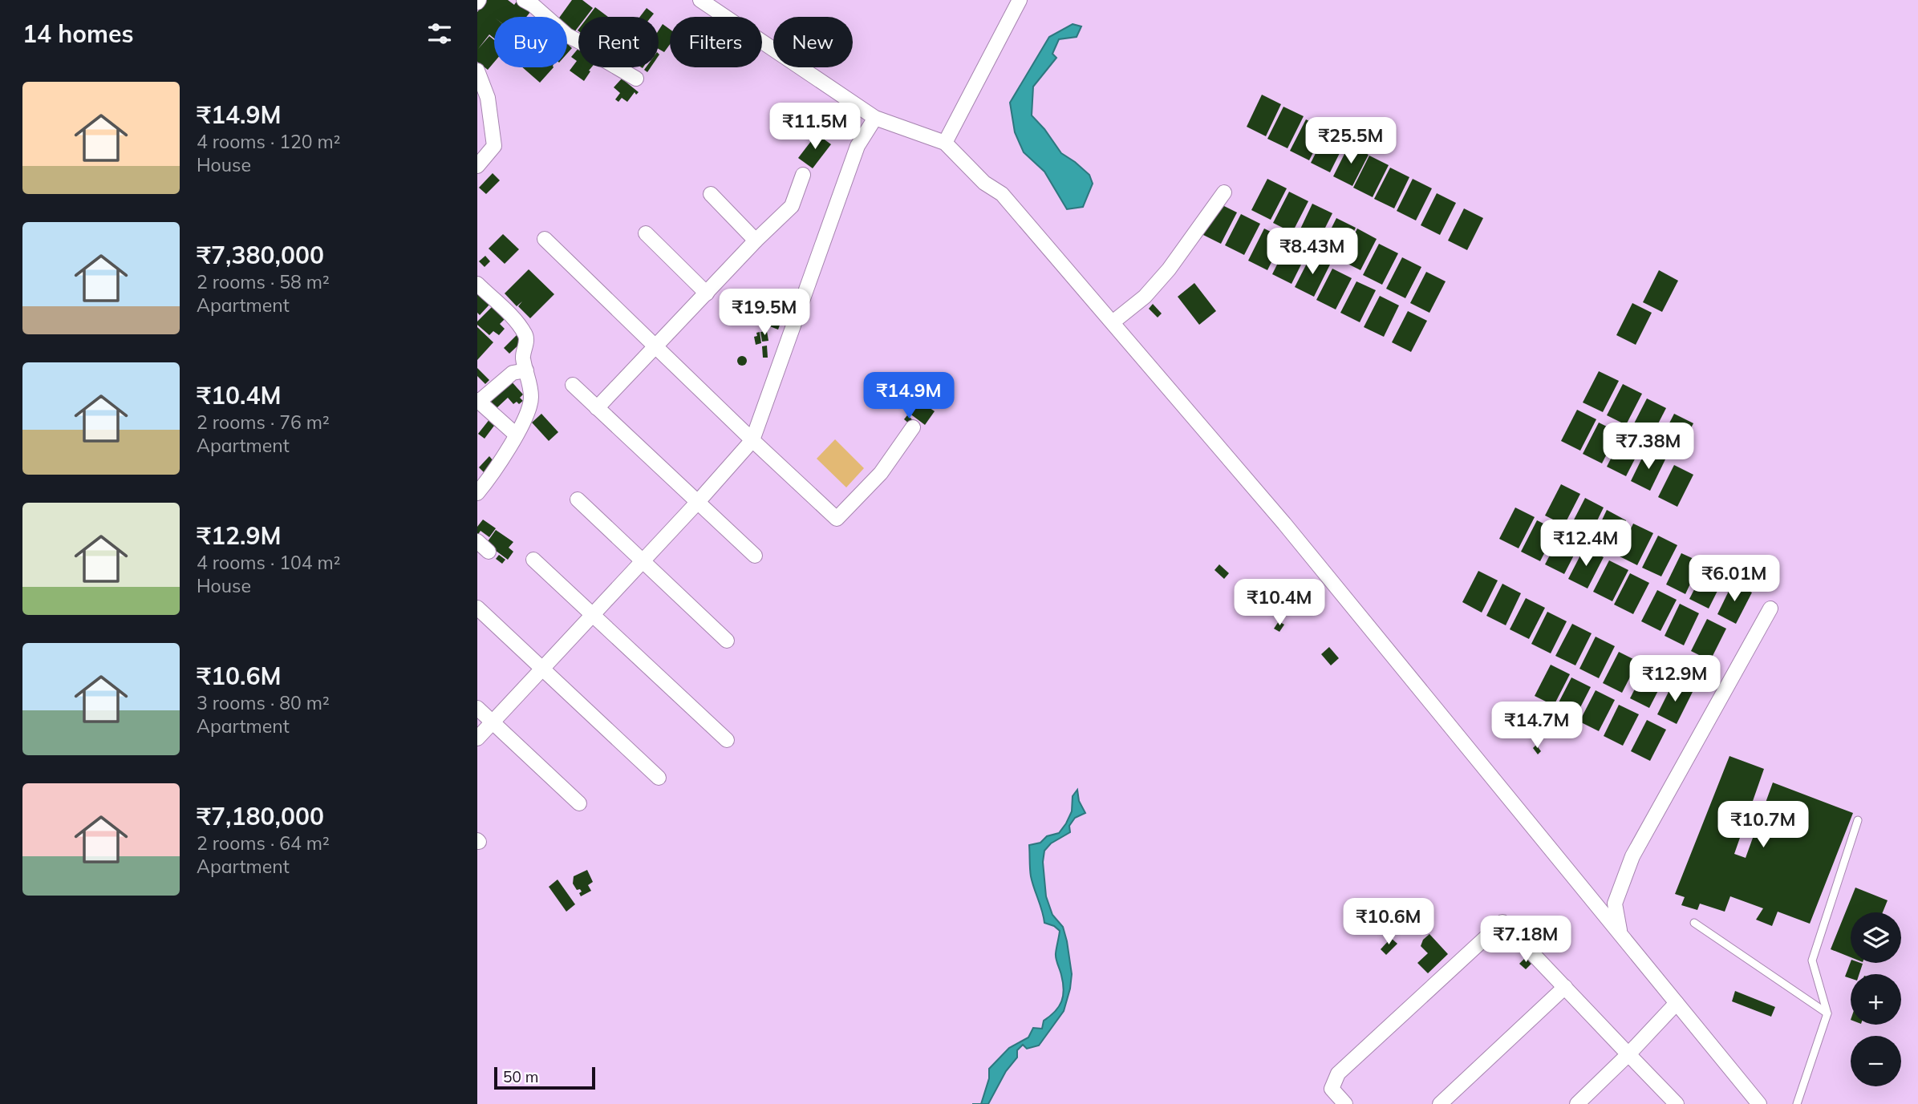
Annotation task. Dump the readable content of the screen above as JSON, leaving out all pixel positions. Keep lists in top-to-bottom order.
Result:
{
  "scale_bar": "50 m",
  "page": {
    "heading": "14 homes",
    "chip": [
      "Buy",
      "Rent",
      "Filters",
      "New"
    ],
    "list": [
      {
        "name": "₹14.9M",
        "note": "4 rooms · 120 m² · House"
      },
      {
        "name": "₹7,380,000",
        "note": "2 rooms · 58 m² · Apartment"
      },
      {
        "name": "₹10.4M",
        "note": "2 rooms · 76 m² · Apartment"
      },
      {
        "name": "₹12.9M",
        "note": "4 rooms · 104 m² · House"
      },
      {
        "name": "₹10.6M",
        "note": "3 rooms · 80 m² · Apartment"
      },
      {
        "name": "₹7,180,000",
        "note": "2 rooms · 64 m² · Apartment"
      }
    ],
    "price": [
      "₹11.5M",
      "₹25.5M",
      "₹8.43M",
      "₹19.5M",
      "₹14.9M",
      "₹7.38M",
      "₹12.4M",
      "₹6.01M",
      "₹10.4M",
      "₹12.9M",
      "₹14.7M",
      "₹10.7M",
      "₹10.6M",
      "₹7.18M"
    ],
    "map_buttons": ["+", "−"],
    "scale": "50 m"
  }
}
